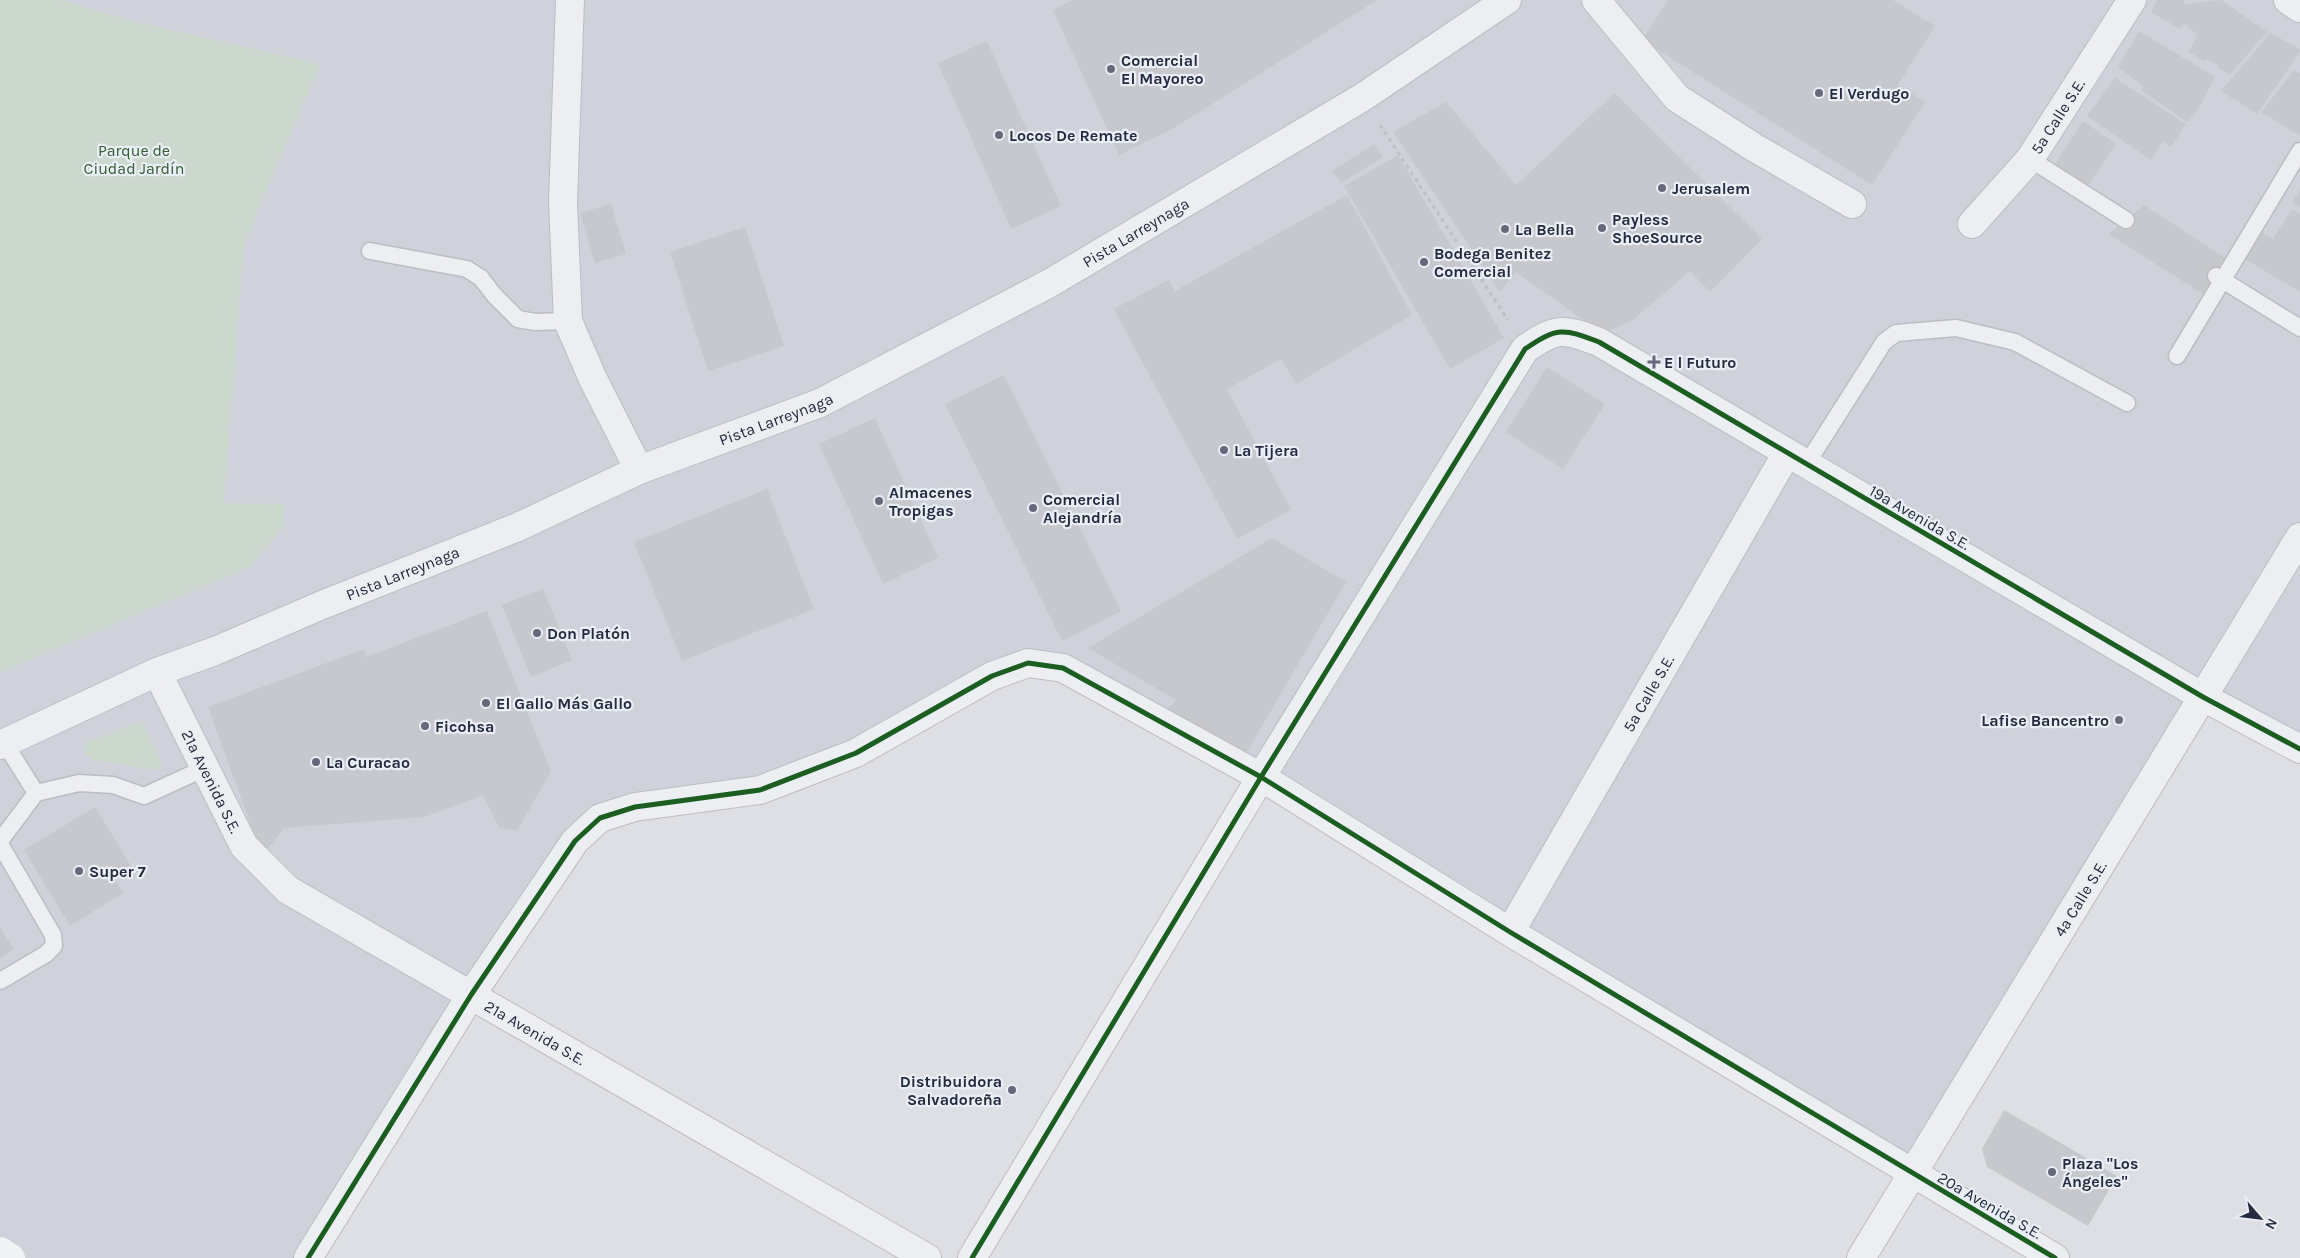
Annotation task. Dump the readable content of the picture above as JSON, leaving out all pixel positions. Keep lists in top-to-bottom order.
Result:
{
  "streets": {
    "street": [
      "5a Calle S.E.",
      "Pista Larreynaga",
      "19a Avenida S.E.",
      "21a Avenida S.E.",
      "4a Calle S.E.",
      "20a Avenida S.E."
    ]
  },
  "crossings": [
    ["5a Calle S.E.", "19a Avenida S.E."],
    ["5a Calle S.E.", "20a Avenida S.E."],
    ["Pista Larreynaga", "21a Avenida S.E."],
    ["19a Avenida S.E.", "4a Calle S.E."],
    ["21a Avenida S.E.", "20a Avenida S.E."],
    ["4a Calle S.E.", "20a Avenida S.E."]
  ],
  "parks": ["Parque de Ciudad Jardín"],
  "places": {
    "other": [
      "Comercial El Mayoreo",
      "El Verdugo",
      "Locos De Remate",
      "Jerusalem",
      "Payless ShoeSource",
      "La Bella",
      "Bodega Benitez Comercial",
      "La Tijera",
      "Almacenes Tropigas",
      "Comercial Alejandría",
      "Don Platón",
      "El Gallo Más Gallo",
      "Lafise Bancentro",
      "Ficohsa",
      "La Curacao",
      "Super 7",
      "Distribuidora Salvadoreña",
      "Plaza \"Los Ángeles\""
    ],
    "health": ["E l Futuro"]
  },
  "north": "bottom right"
}
